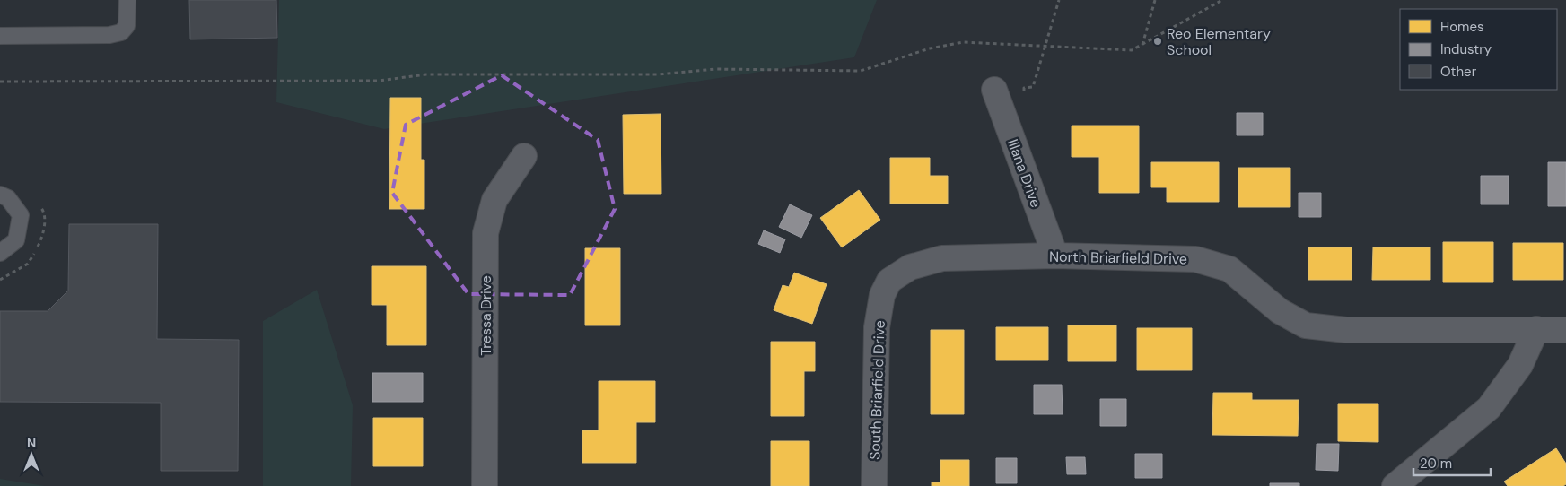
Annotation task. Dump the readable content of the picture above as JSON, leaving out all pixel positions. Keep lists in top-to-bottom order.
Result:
{
  "streets": {
    "street": [
      "Illana Drive",
      "North Briarfield Drive",
      "Tressa Drive",
      "South Briarfield Drive"
    ]
  },
  "crossings": [
    ["Illana Drive", "North Briarfield Drive"],
    ["North Briarfield Drive", "South Briarfield Drive"]
  ],
  "places": ["Reo Elementary School"],
  "legend": ["Homes", "Industry", "Other"],
  "scale_bar": "20 m",
  "north": "top"
}
